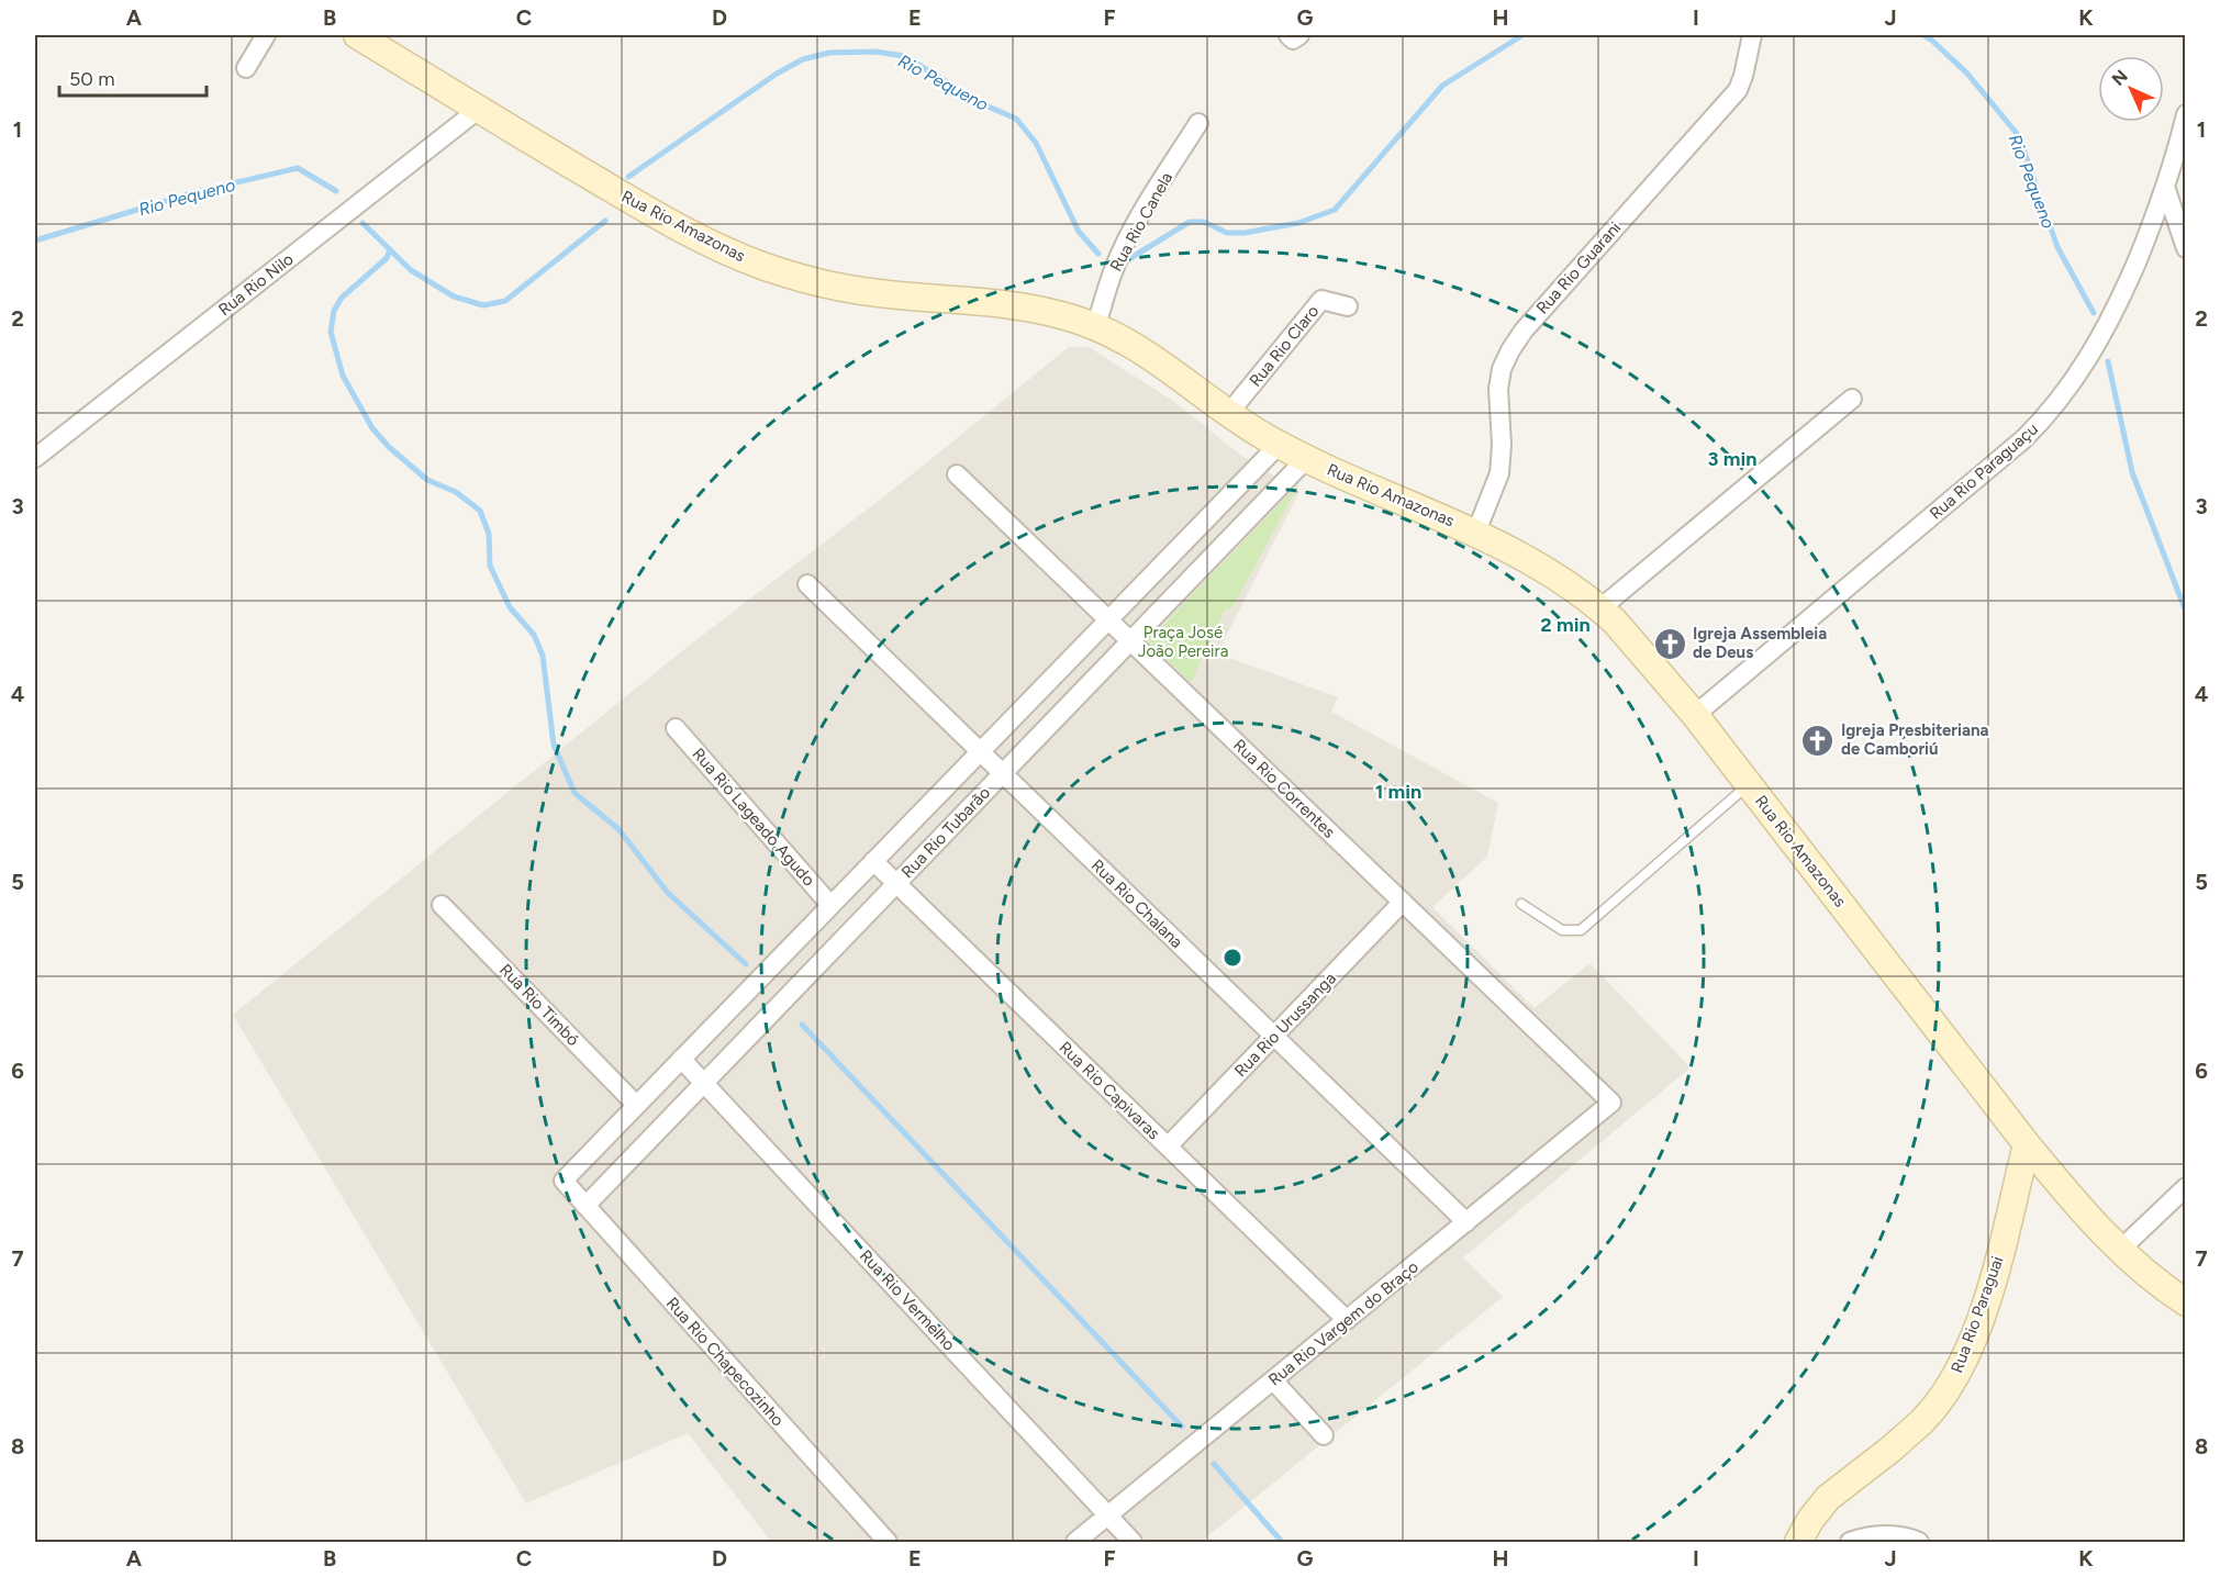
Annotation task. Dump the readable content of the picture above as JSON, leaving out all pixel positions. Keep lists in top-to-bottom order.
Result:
{
  "streets": {
    "street": [
      "Rua Rio Canela",
      "Rua Rio Amazonas",
      "Rua Rio Guarani",
      "Rua Rio Nilo",
      "Rua Rio Claro",
      "Rua Rio Paraguaçu",
      "Rua Rio Correntes",
      "Rua Rio Lageado Agudo",
      "Rua Rio Tubarão",
      "Rua Rio Chalana",
      "Rua Rio Timbó",
      "Rua Rio Urussanga",
      "Rua Rio Capivaras",
      "Rua Rio Vermelho",
      "Rua Rio Paraguai",
      "Rua Rio Vargem do Braço",
      "Rua Rio Chapecozinho"
    ]
  },
  "crossings": [
    ["Rua Rio Canela", "Rua Rio Amazonas"],
    ["Rua Rio Amazonas", "Rua Rio Guarani"],
    ["Rua Rio Amazonas", "Rua Rio Nilo"],
    ["Rua Rio Amazonas", "Rua Rio Claro"],
    ["Rua Rio Amazonas", "Rua Rio Paraguaçu"],
    ["Rua Rio Amazonas", "Rua Rio Tubarão"],
    ["Rua Rio Amazonas", "Rua Rio Paraguai"],
    ["Rua Rio Correntes", "Rua Rio Tubarão"],
    ["Rua Rio Correntes", "Rua Rio Urussanga"],
    ["Rua Rio Correntes", "Rua Rio Vargem do Braço"],
    ["Rua Rio Lageado Agudo", "Rua Rio Tubarão"],
    ["Rua Rio Tubarão", "Rua Rio Chalana"],
    ["Rua Rio Tubarão", "Rua Rio Timbó"],
    ["Rua Rio Tubarão", "Rua Rio Capivaras"],
    ["Rua Rio Tubarão", "Rua Rio Vermelho"],
    ["Rua Rio Tubarão", "Rua Rio Chapecozinho"],
    ["Rua Rio Chalana", "Rua Rio Urussanga"],
    ["Rua Rio Chalana", "Rua Rio Vargem do Braço"],
    ["Rua Rio Urussanga", "Rua Rio Capivaras"],
    ["Rua Rio Capivaras", "Rua Rio Vargem do Braço"],
    ["Rua Rio Vermelho", "Rua Rio Vargem do Braço"]
  ],
  "water": ["Rio Pequeno"],
  "parks": ["Praça José João Pereira"],
  "places": {
    "church": ["Igreja Assembleia de Deus", "Igreja Presbiteriana de Camboriú"]
  },
  "scale_bar": "50 m",
  "north": "top left",
  "grid": {
    "columns": [
      "A",
      "B",
      "C",
      "D",
      "E",
      "F",
      "G",
      "H",
      "I",
      "J",
      "K"
    ],
    "rows": [
      "1",
      "2",
      "3",
      "4",
      "5",
      "6",
      "7",
      "8"
    ]
  },
  "rings": ["3 min", "2 min", "1 min"]
}
